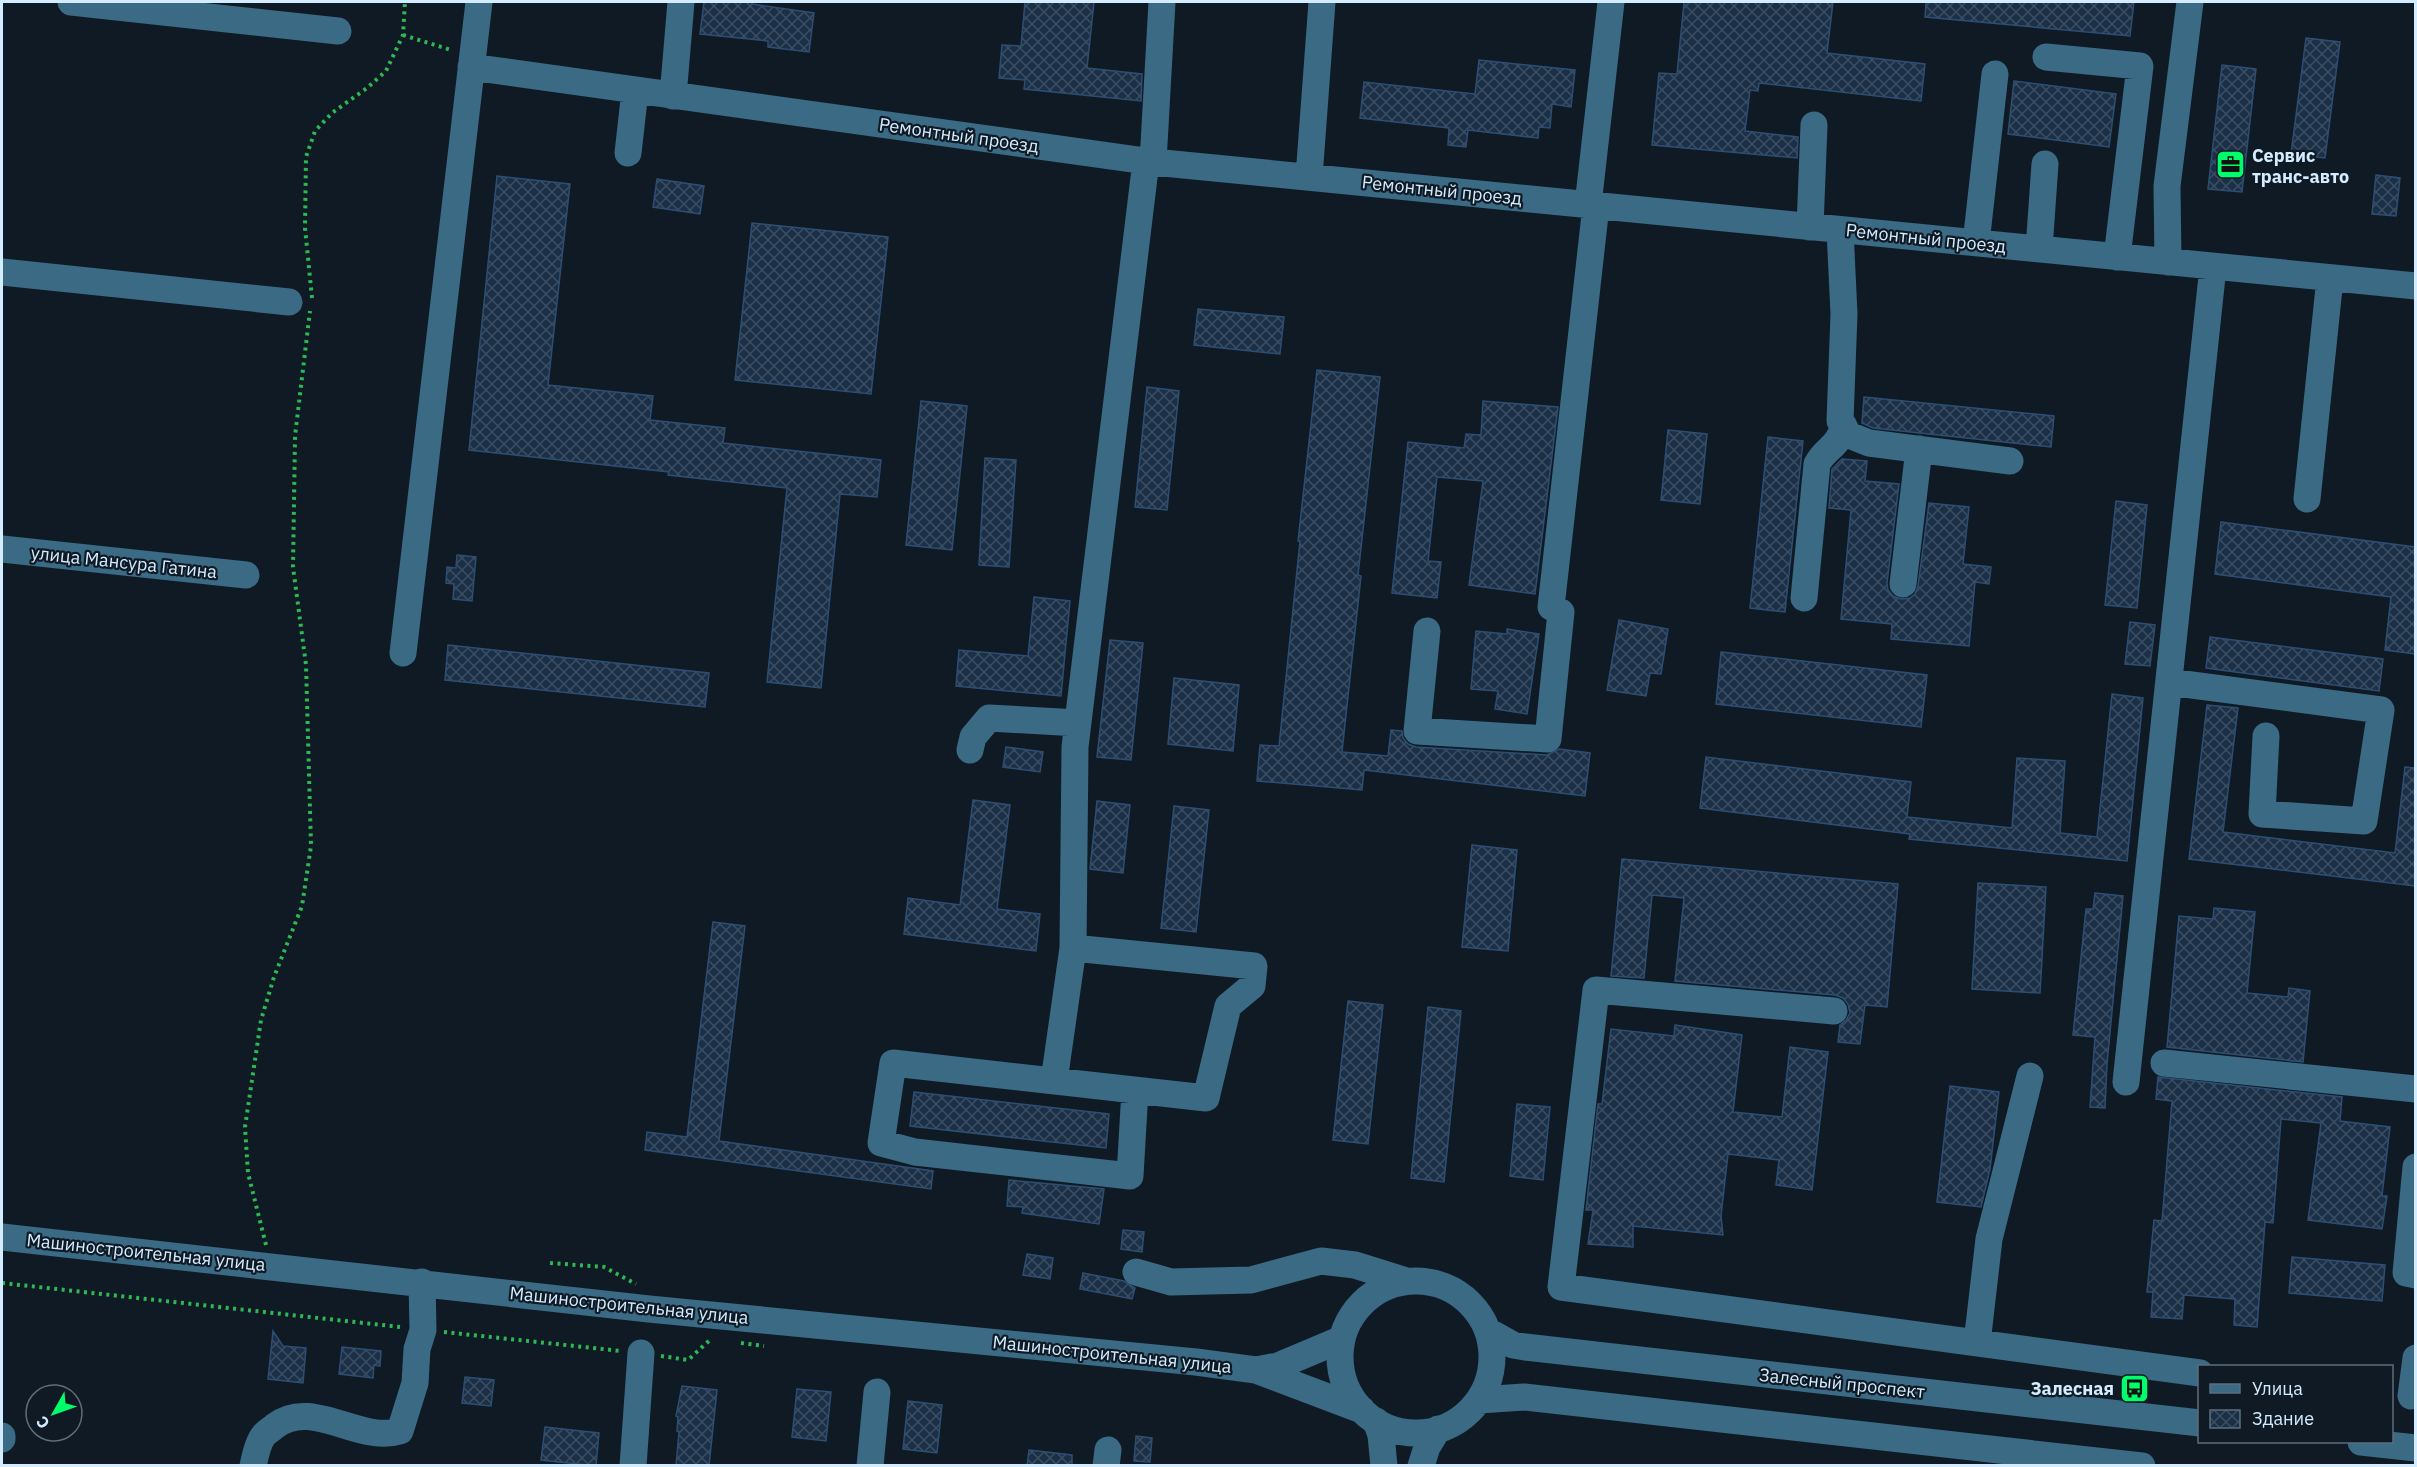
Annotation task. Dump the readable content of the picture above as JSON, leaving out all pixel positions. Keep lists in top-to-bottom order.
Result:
{
  "streets": {
    "street": [
      "Ремонтный проезд",
      "улица Мансура Гатина",
      "Машиностроительная улица",
      "Залесный проспект"
    ]
  },
  "crossings": [
    ["Машиностроительная улица", "Залесный проспект"]
  ],
  "places": {
    "office": ["Сервис транс-авто"],
    "bus stop": ["Залесная"]
  },
  "legend": ["Улица", "Здание"],
  "north": "bottom left"
}
